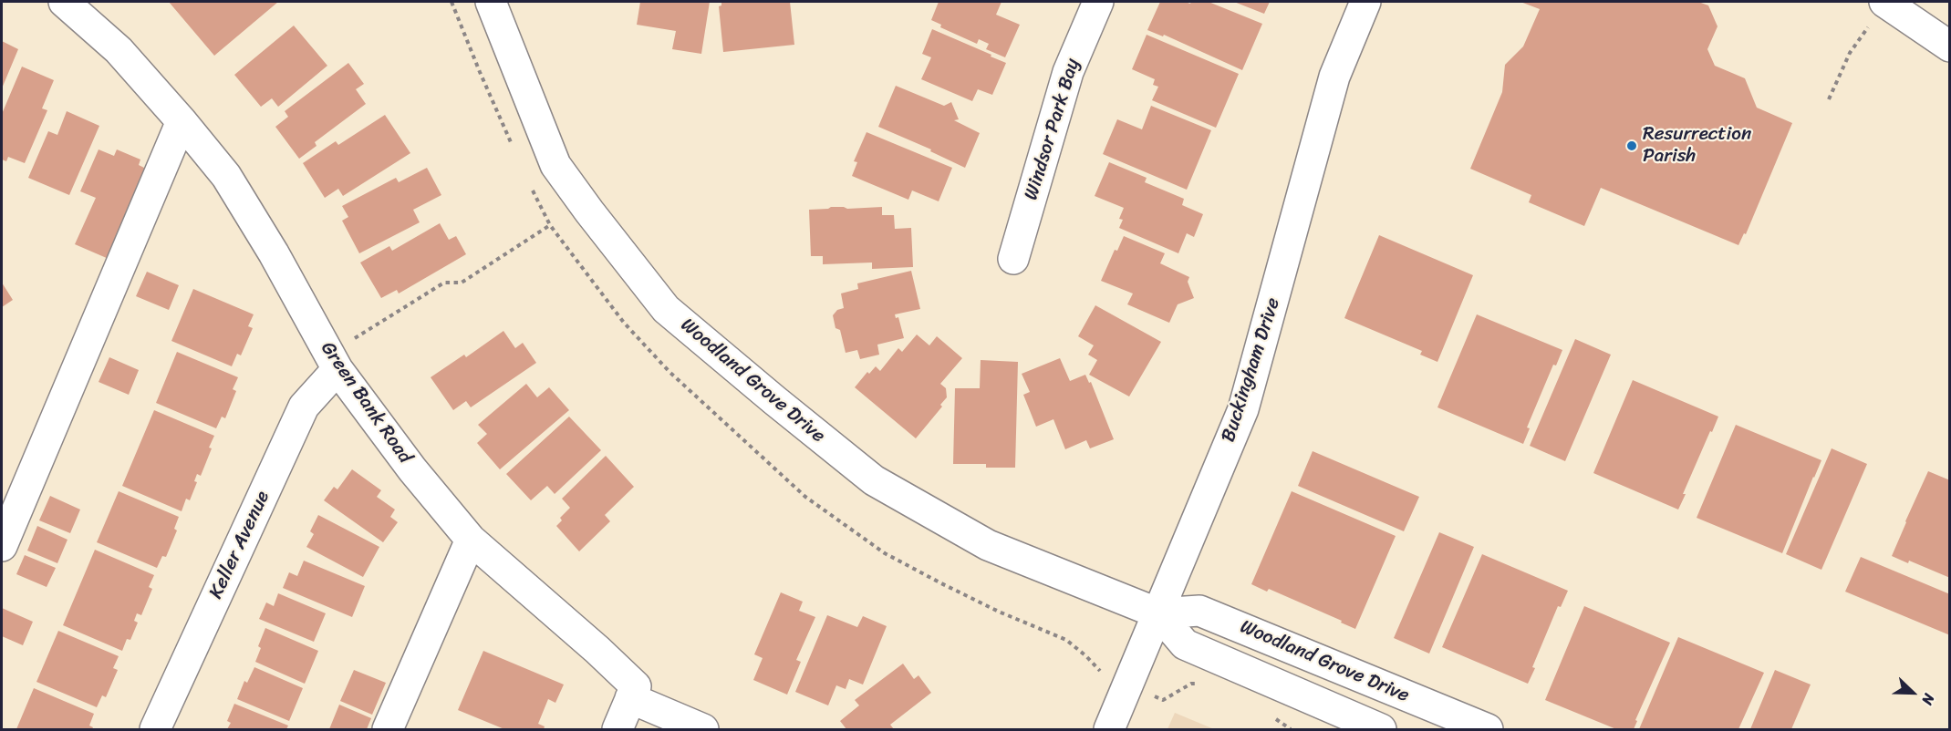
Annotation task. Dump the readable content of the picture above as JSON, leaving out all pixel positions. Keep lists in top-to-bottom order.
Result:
{
  "streets": {
    "street": [
      "Windsor Park Bay",
      "Buckingham Drive",
      "Woodland Grove Drive",
      "Green Bank Road",
      "Keller Avenue"
    ]
  },
  "crossings": [
    ["Buckingham Drive", "Woodland Grove Drive"],
    ["Green Bank Road", "Keller Avenue"]
  ],
  "places": ["Resurrection Parish"],
  "north": "bottom right"
}
